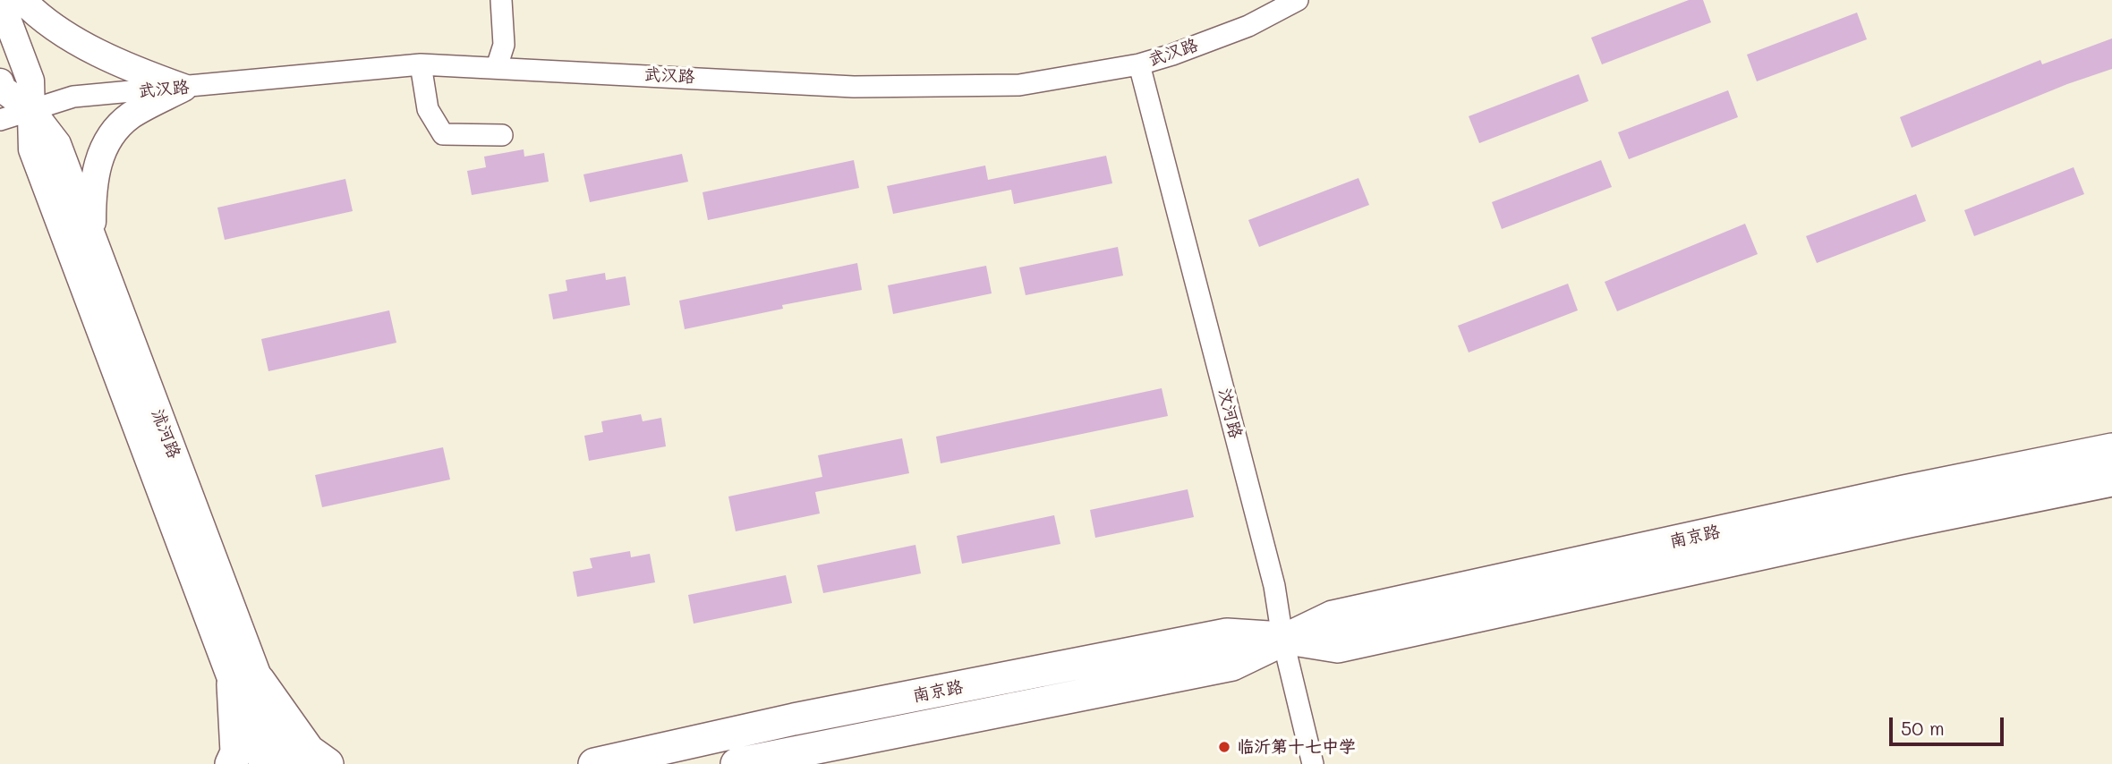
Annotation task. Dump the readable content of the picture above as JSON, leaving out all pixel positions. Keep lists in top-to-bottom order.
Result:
{
  "streets": {
    "highway": ["南京路"],
    "main road": ["沭河路"],
    "street": ["武汉路", "汶河路"]
  },
  "crossings": [
    ["武汉路", "汶河路"],
    ["武汉路", "沭河路"],
    ["汶河路", "南京路"]
  ],
  "places": ["临沂第十七中学"],
  "scale_bar": "50 m"
}
